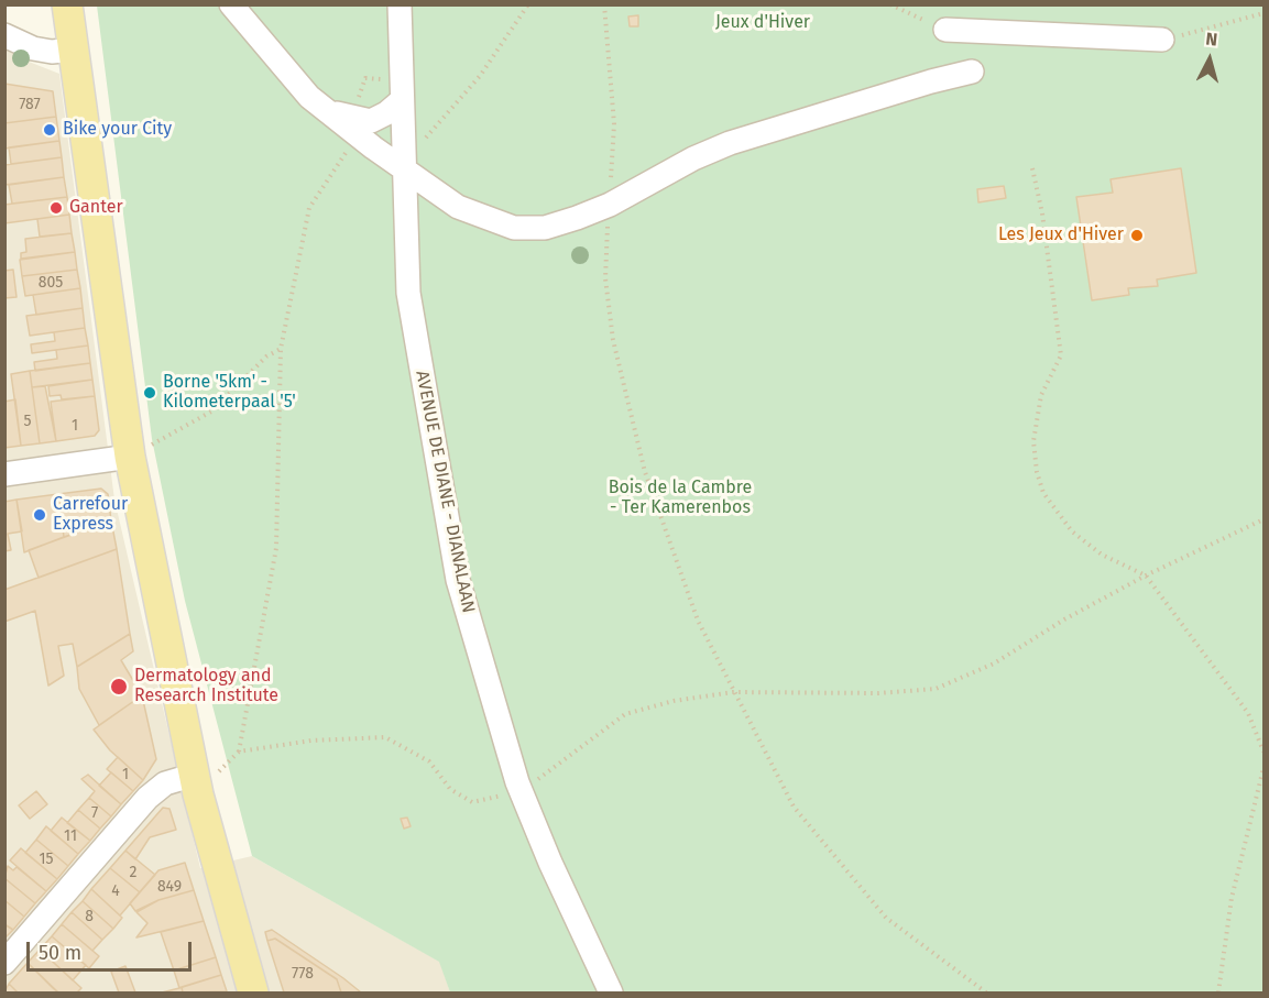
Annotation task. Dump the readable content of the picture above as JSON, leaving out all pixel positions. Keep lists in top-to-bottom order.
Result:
{
  "streets": {
    "street": ["AVENUE DE DIANE - DIANALAAN"]
  },
  "parks": ["Jeux d'Hiver", "Bois de la Cambre - Ter Kamerenbos"],
  "places": [
    "Bike your City",
    "Ganter",
    "Les Jeux d'Hiver",
    "Borne '5km' - Kilometerpaal '5'",
    "Carrefour Express",
    "Dermatology and Research Institute"
  ],
  "house_numbers": [
    "787",
    "805",
    "5",
    "1",
    "1",
    "7",
    "11",
    "15",
    "2",
    "849",
    "4",
    "8",
    "778"
  ],
  "scale_bar": "50 m",
  "north": "top"
}
